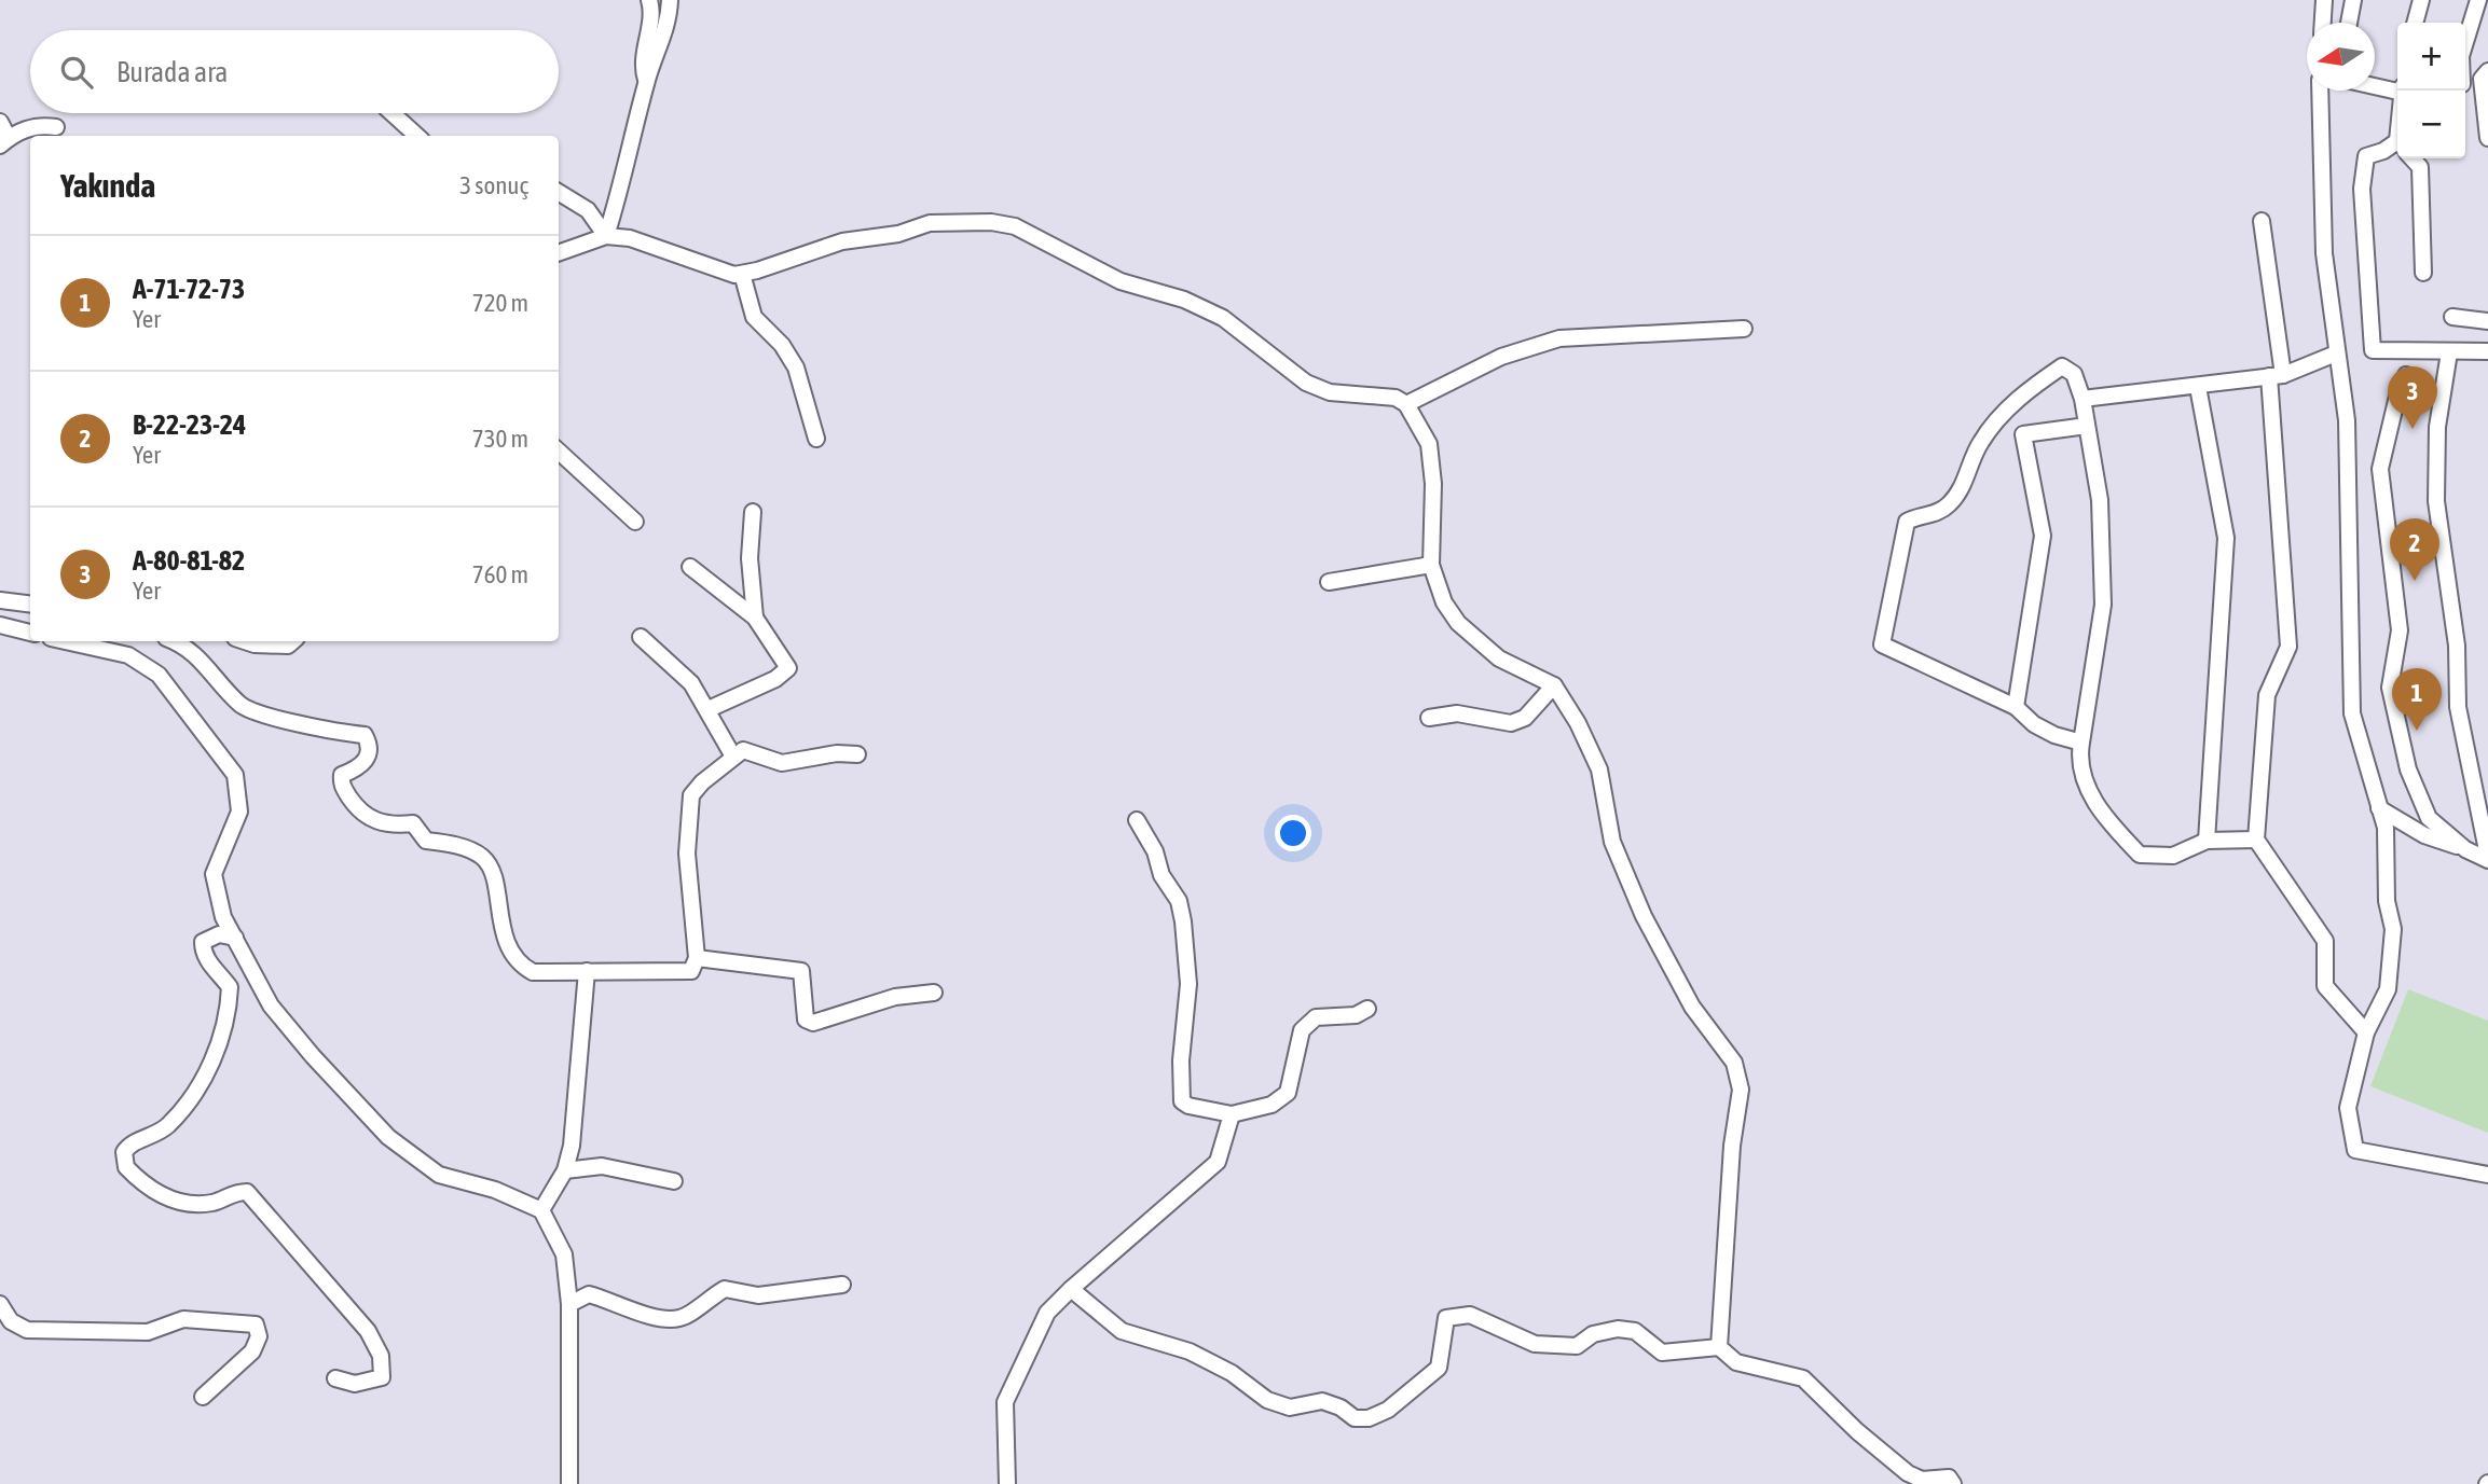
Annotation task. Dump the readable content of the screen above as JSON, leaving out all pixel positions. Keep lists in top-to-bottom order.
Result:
{
  "north": "left",
  "page": {
    "map_buttons": ["+", "−"],
    "search": "Burada ara",
    "heading": ["Yakında", "3 sonuç"],
    "list": [
      {
        "mark": "1",
        "name": "A-71-72-73",
        "note": "Yer",
        "value": "720 m"
      },
      {
        "mark": "2",
        "name": "B-22-23-24",
        "note": "Yer",
        "value": "730 m"
      },
      {
        "mark": "3",
        "name": "A-80-81-82",
        "note": "Yer",
        "value": "760 m"
      }
    ],
    "pins": ["3", "2", "1"]
  }
}
